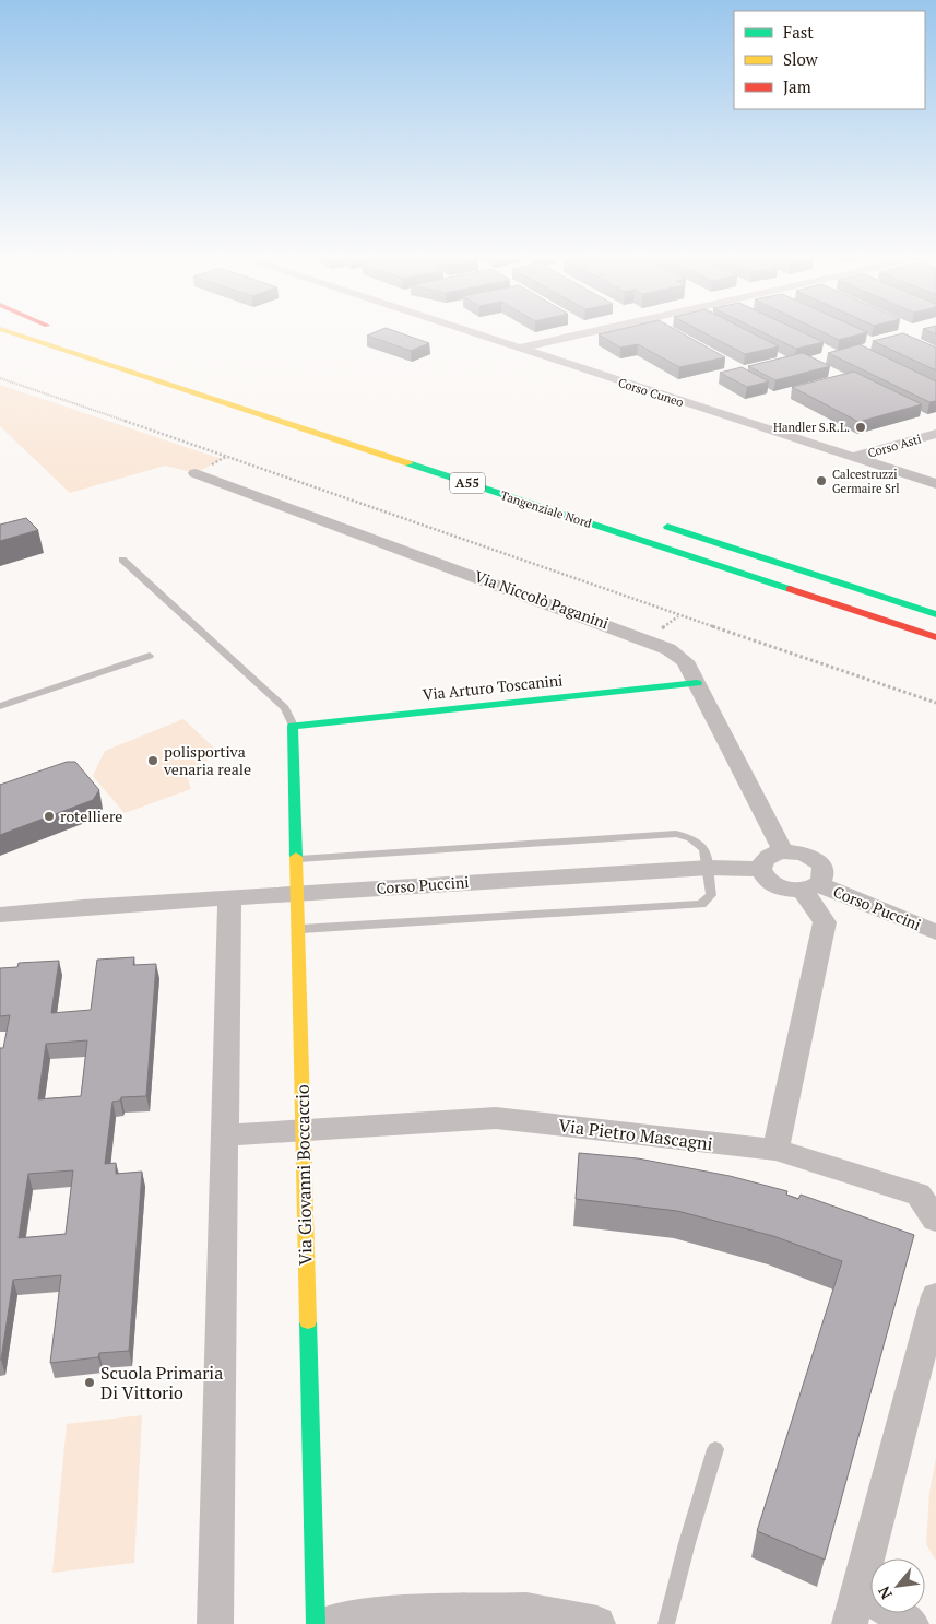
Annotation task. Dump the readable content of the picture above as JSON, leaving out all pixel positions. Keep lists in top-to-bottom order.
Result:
{
  "streets": {
    "main road": [
      "A55",
      "Tangenziale Nord",
      "Via Arturo Toscanini",
      "Via Giovanni Boccaccio"
    ],
    "street": [
      "Corso Cuneo",
      "Corso Asti",
      "Via Niccolò Paganini",
      "Corso Puccini",
      "Via Pietro Mascagni"
    ]
  },
  "crossings": [
    ["Corso Cuneo", "Corso Asti"],
    ["Via Niccolò Paganini", "Via Arturo Toscanini"],
    ["Via Niccolò Paganini", "Corso Puccini"],
    ["Via Arturo Toscanini", "Via Giovanni Boccaccio"],
    ["Corso Puccini", "Via Giovanni Boccaccio"],
    ["Via Pietro Mascagni", "Via Giovanni Boccaccio"]
  ],
  "places": [
    "Handler S.R.L.",
    "Calcestruzzi Germaire Srl",
    "polisportiva venaria reale",
    "rotelliere",
    "Scuola Primaria Di Vittorio"
  ],
  "legend": ["Fast", "Slow", "Jam"],
  "north": "bottom left"
}
